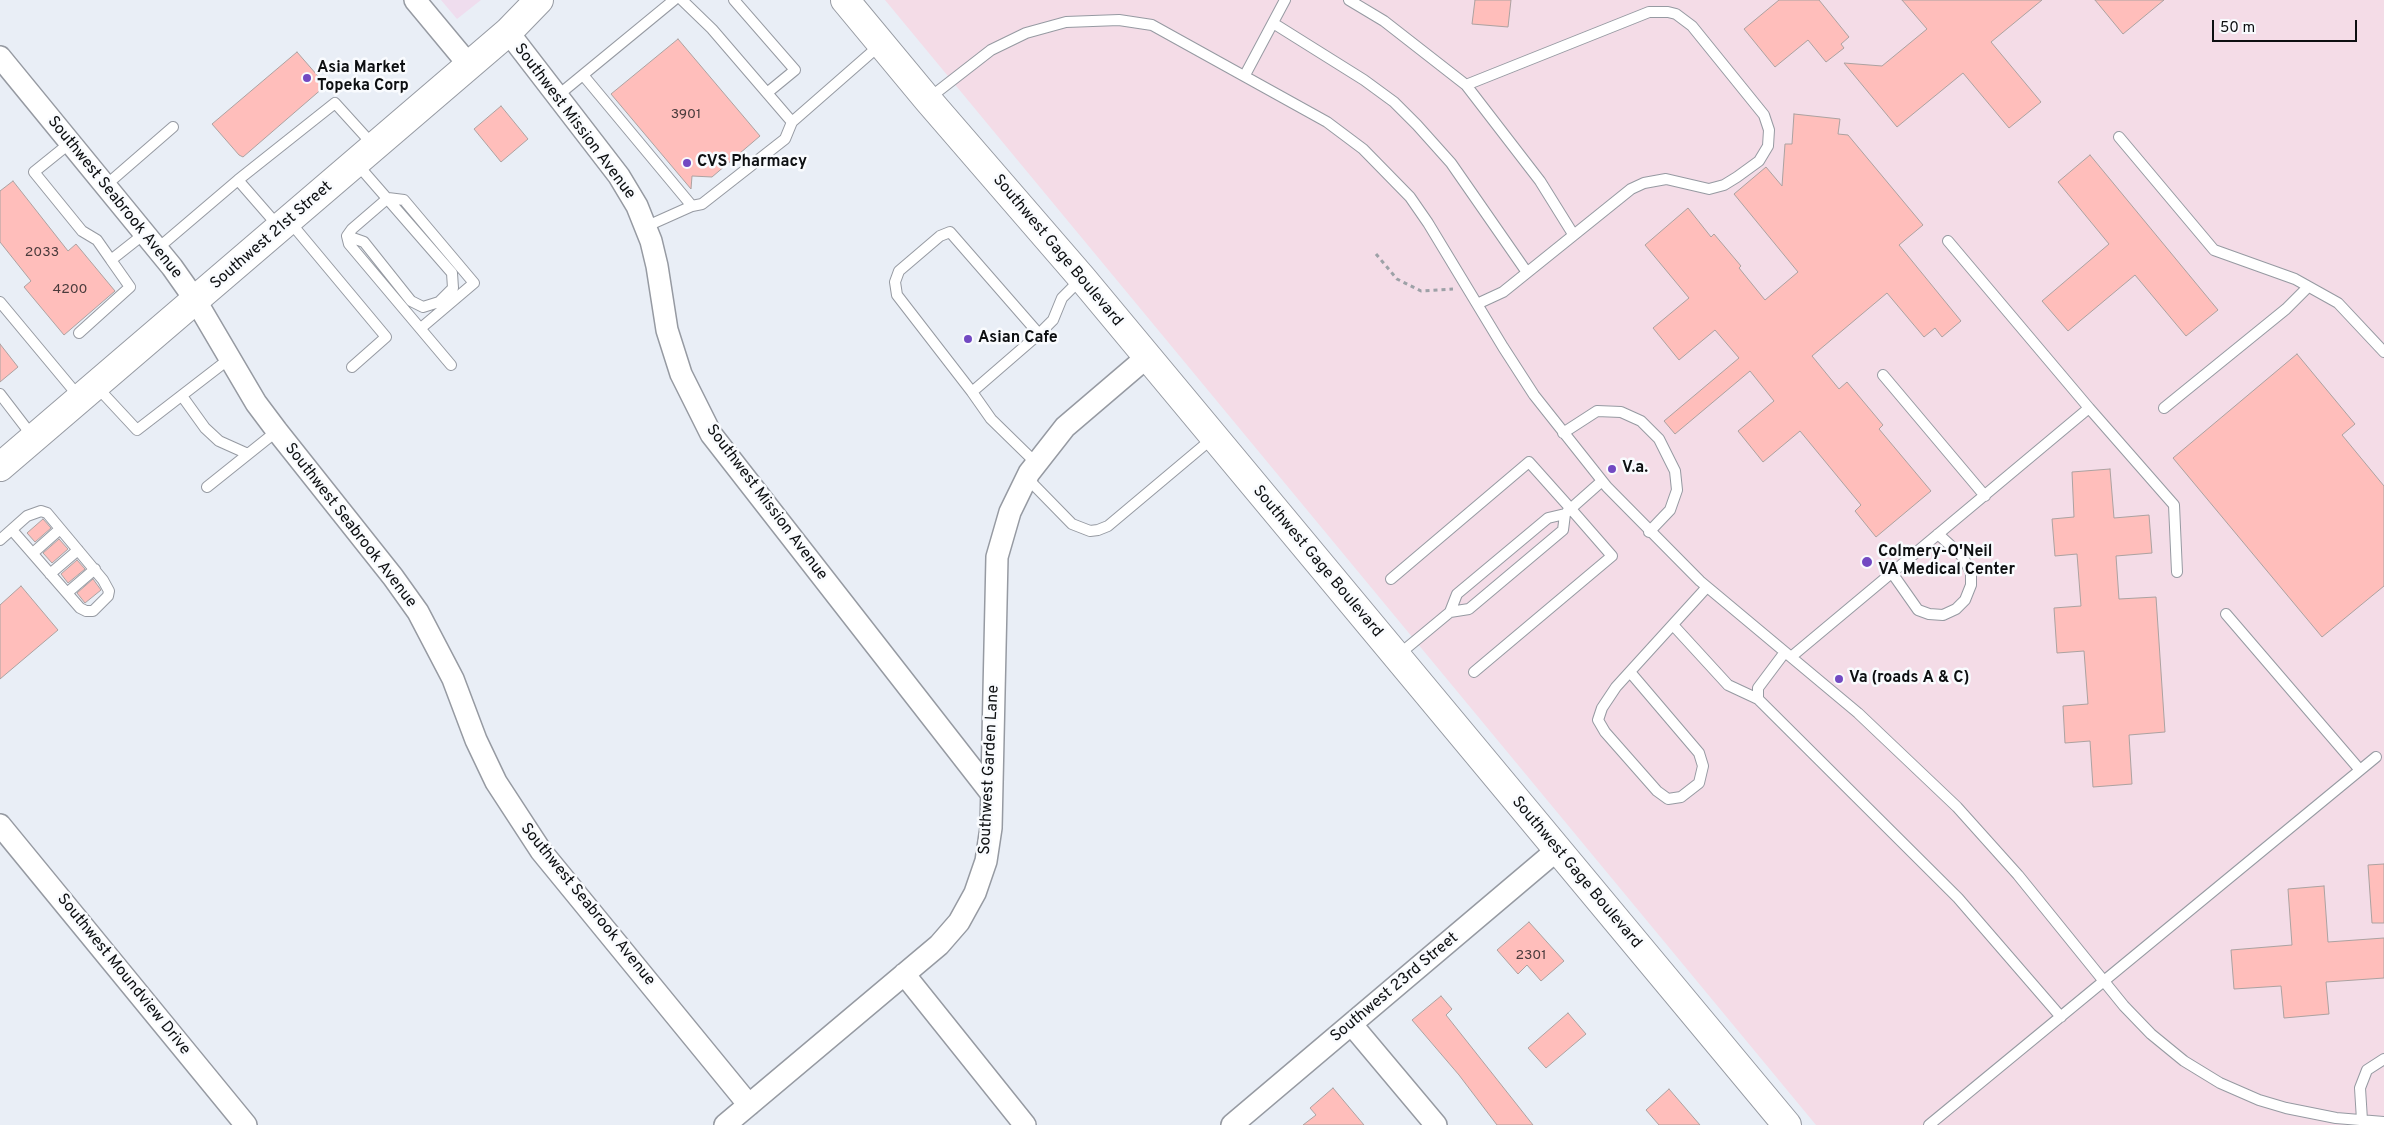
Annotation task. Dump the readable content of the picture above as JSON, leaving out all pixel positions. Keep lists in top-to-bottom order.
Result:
{
  "streets": {
    "main road": ["Southwest 21st Street", "Southwest Gage Boulevard"],
    "street": [
      "Southwest Mission Avenue",
      "Southwest Seabrook Avenue",
      "Southwest Garden Lane",
      "Southwest Moundview Drive",
      "Southwest 23rd Street"
    ]
  },
  "crossings": [
    ["Southwest Mission Avenue", "Southwest 21st Street"],
    ["Southwest Mission Avenue", "Southwest Garden Lane"],
    ["Southwest Seabrook Avenue", "Southwest 21st Street"],
    ["Southwest Seabrook Avenue", "Southwest Garden Lane"],
    ["Southwest Gage Boulevard", "Southwest Garden Lane"],
    ["Southwest Gage Boulevard", "Southwest 23rd Street"]
  ],
  "places": [
    "Asia Market Topeka Corp",
    "CVS Pharmacy",
    "Asian Cafe",
    "V.a.",
    "Colmery-O'Neil VA Medical Center",
    "Va (roads A & C)"
  ],
  "house_numbers": [
    "3901",
    "2033",
    "4200",
    "2301"
  ],
  "scale_bar": "50 m"
}
